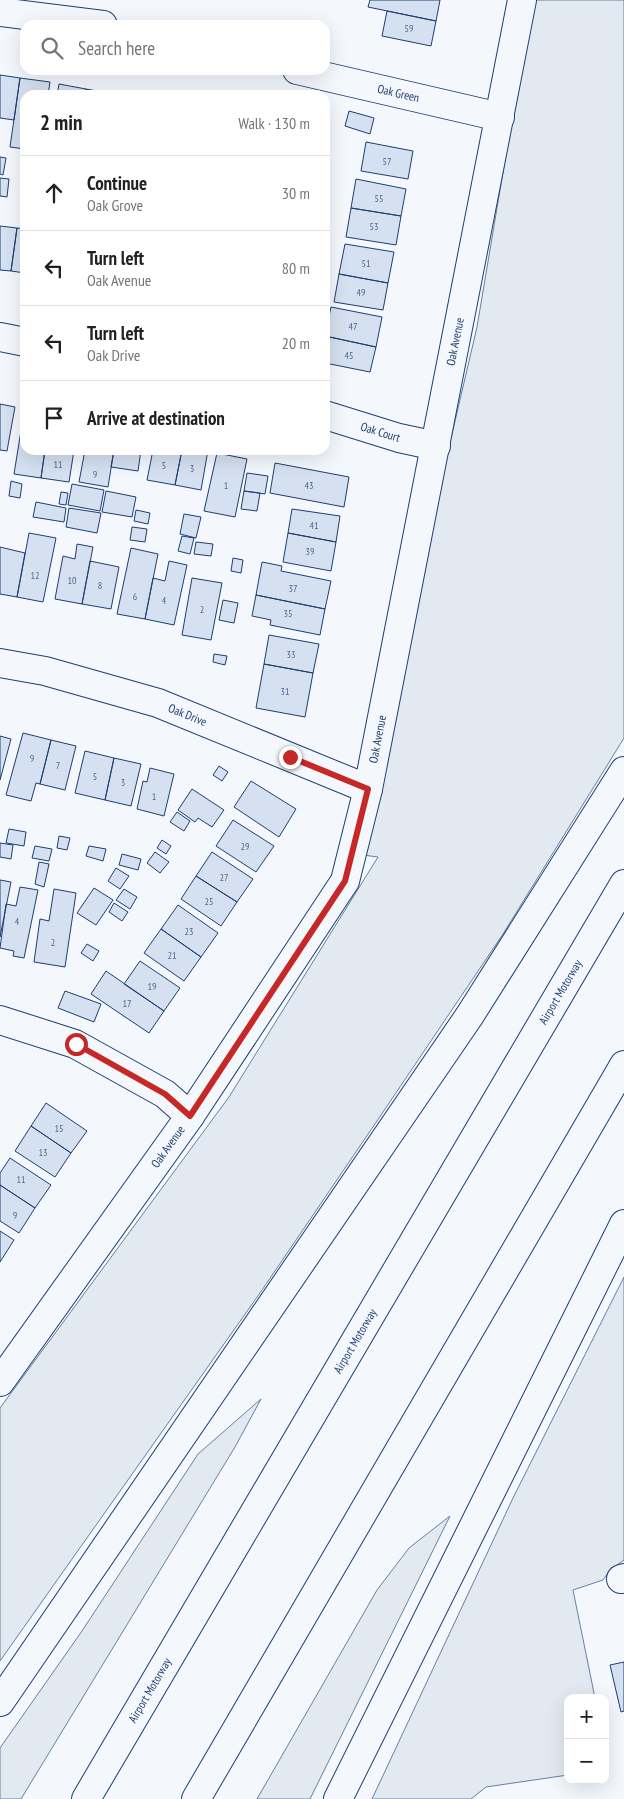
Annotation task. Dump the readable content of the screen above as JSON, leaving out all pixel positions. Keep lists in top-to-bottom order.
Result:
{
  "streets": {
    "main road": [
      "Oak Green",
      "Oak Avenue",
      "Oak Court",
      "Oak Drive",
      "Airport Motorway"
    ]
  },
  "crossings": [
    ["Oak Green", "Oak Avenue"],
    ["Oak Avenue", "Oak Court"],
    ["Oak Avenue", "Oak Drive"]
  ],
  "house_numbers": [
    "59",
    "57",
    "55",
    "53",
    "51",
    "49",
    "47",
    "45",
    "11",
    "5",
    "3",
    "9",
    "1",
    "43",
    "41",
    "39",
    "12",
    "10",
    "8",
    "37",
    "6",
    "4",
    "2",
    "35",
    "33",
    "31",
    "9",
    "7",
    "5",
    "3",
    "1",
    "29",
    "27",
    "25",
    "4",
    "23",
    "2",
    "21",
    "19",
    "17",
    "15",
    "13",
    "11",
    "9"
  ],
  "page": {
    "search": "Search here",
    "heading": ["2 min", "Walk · 130 m"],
    "list": [
      ["Continue", "Oak Grove", "30 m"],
      ["Turn left", "Oak Avenue", "80 m"],
      ["Turn left", "Oak Drive", "20 m"],
      "Arrive at destination"
    ],
    "map_buttons": ["+", "−"]
  }
}
